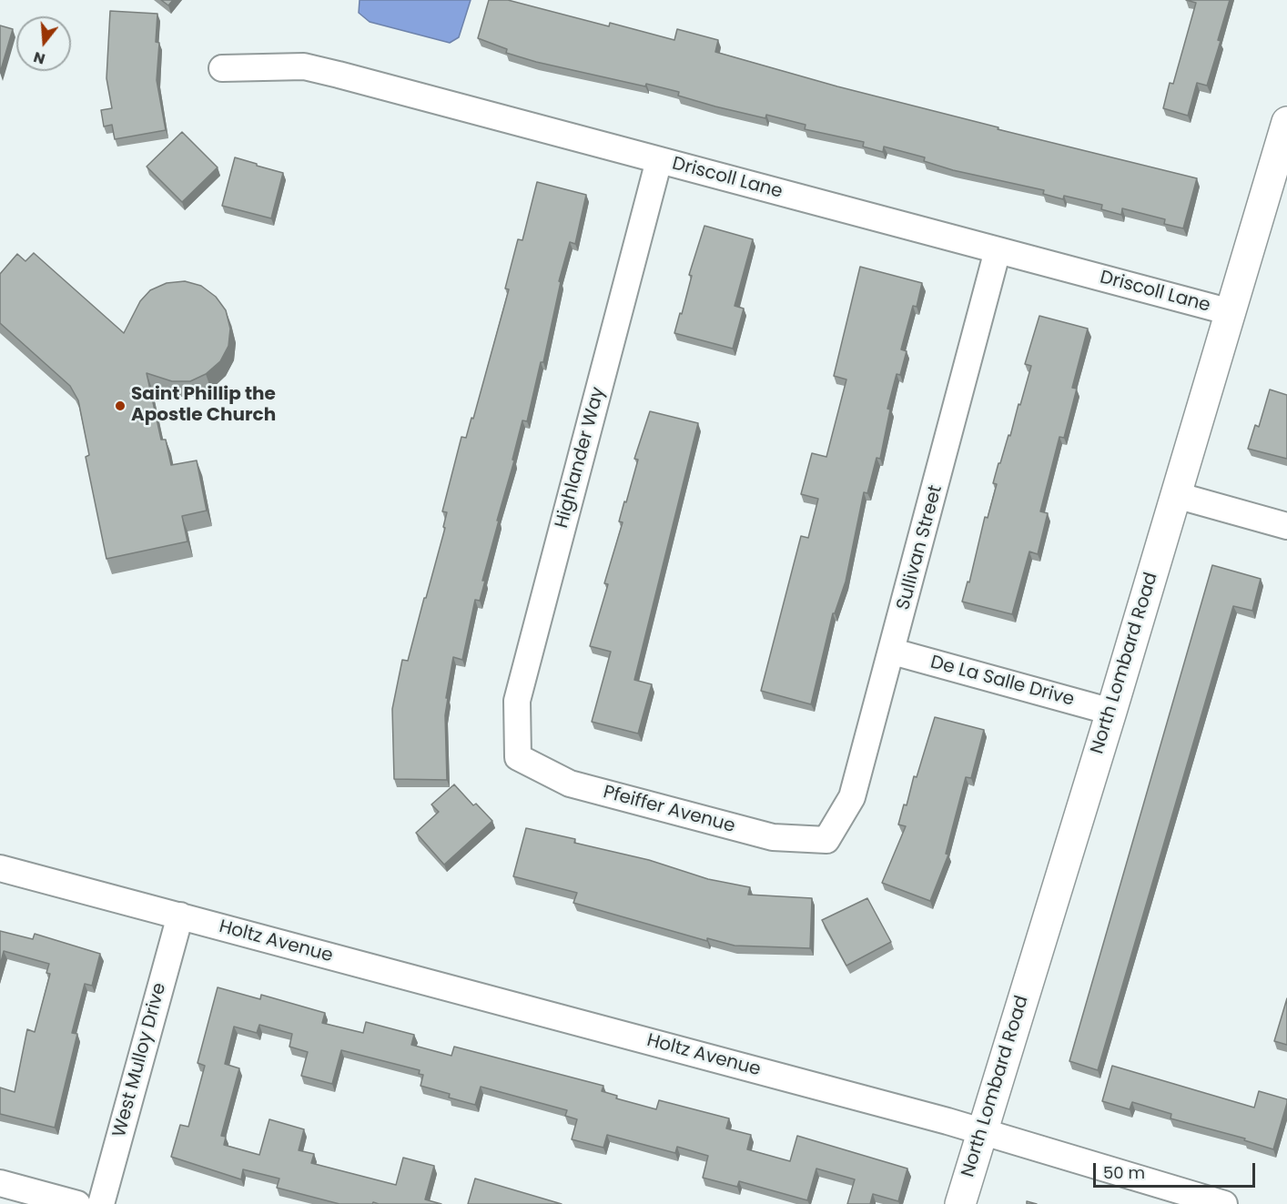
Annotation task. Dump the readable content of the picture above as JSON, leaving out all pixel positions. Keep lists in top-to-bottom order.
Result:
{
  "streets": {
    "street": [
      "Driscoll Lane",
      "Highlander Way",
      "Sullivan Street",
      "North Lombard Road",
      "De La Salle Drive",
      "Pfeiffer Avenue",
      "Holtz Avenue",
      "West Mulloy Drive"
    ]
  },
  "crossings": [
    ["Driscoll Lane", "Highlander Way"],
    ["Driscoll Lane", "Sullivan Street"],
    ["Driscoll Lane", "North Lombard Road"],
    ["Highlander Way", "Pfeiffer Avenue"],
    ["Sullivan Street", "De La Salle Drive"],
    ["Sullivan Street", "Pfeiffer Avenue"],
    ["North Lombard Road", "De La Salle Drive"],
    ["North Lombard Road", "Holtz Avenue"],
    ["Holtz Avenue", "West Mulloy Drive"]
  ],
  "places": ["Saint Phillip the Apostle Church"],
  "scale_bar": "50 m",
  "north": "bottom"
}
